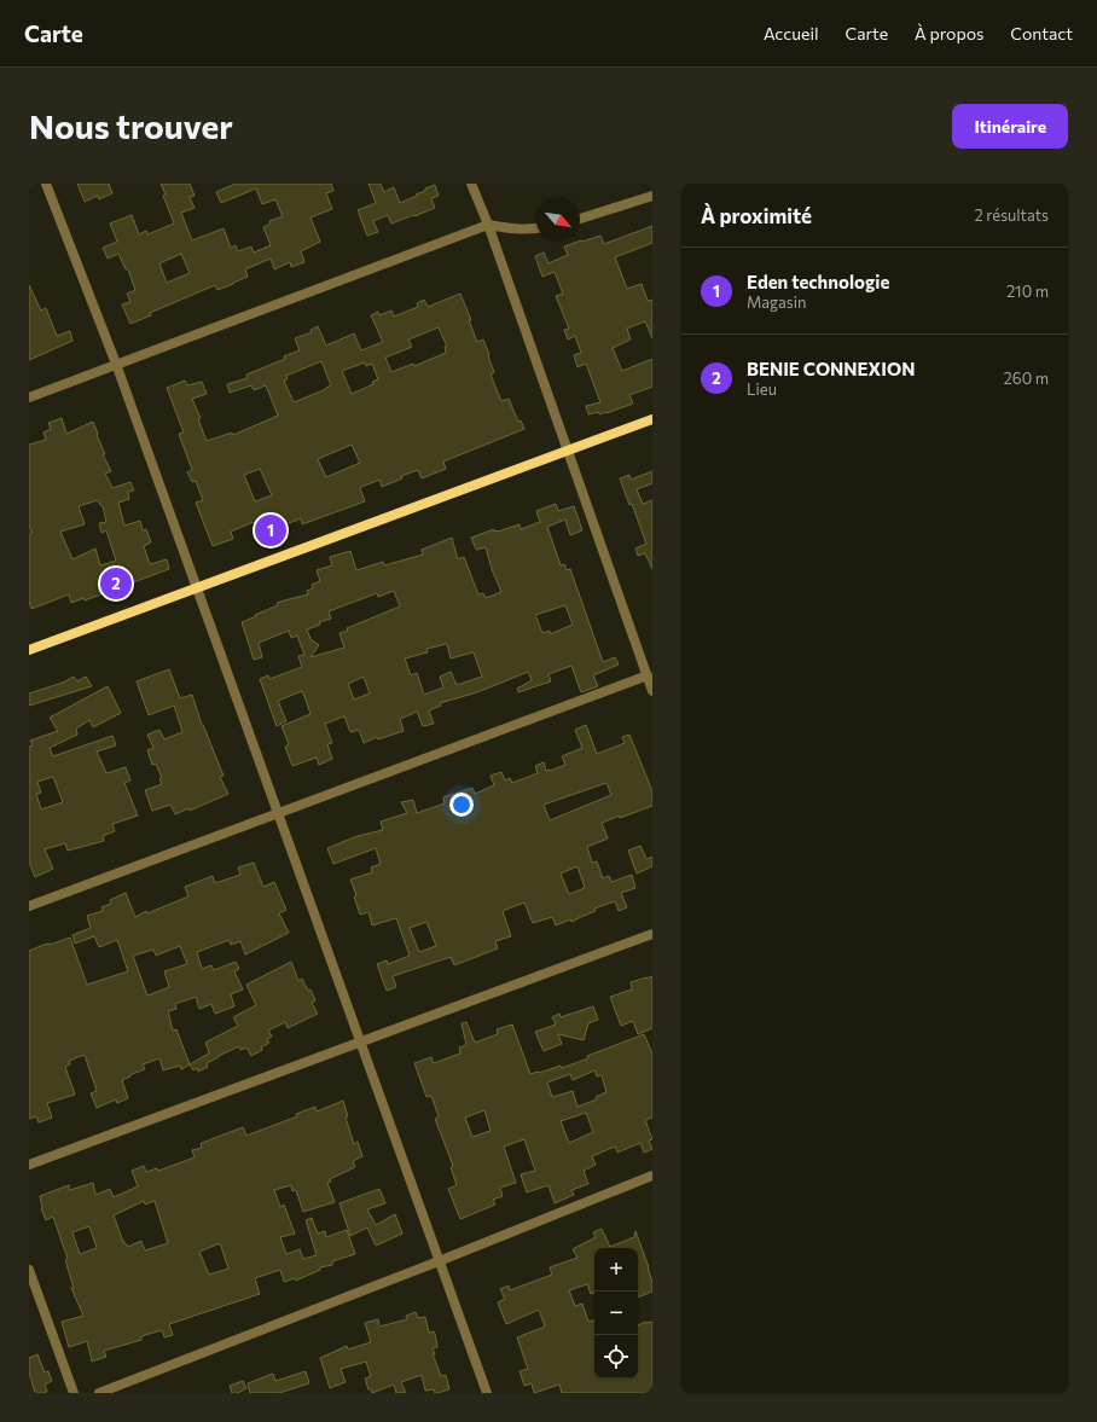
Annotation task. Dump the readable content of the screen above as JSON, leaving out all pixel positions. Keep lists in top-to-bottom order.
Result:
{
  "north": "bottom right",
  "page": {
    "header": "Carte",
    "nav": [
      "Accueil",
      "Carte",
      "À propos",
      "Contact"
    ],
    "buttons": "Itinéraire",
    "title": "Nous trouver",
    "heading": ["À proximité", "2 résultats"],
    "list": [
      {
        "mark": "1",
        "name": "Eden technologie",
        "note": "Magasin",
        "value": "210 m"
      },
      {
        "mark": "2",
        "name": "BENIE CONNEXION",
        "note": "Lieu",
        "value": "260 m"
      }
    ],
    "pins": ["1", "2"],
    "map_buttons": ["+", "−"]
  }
}
